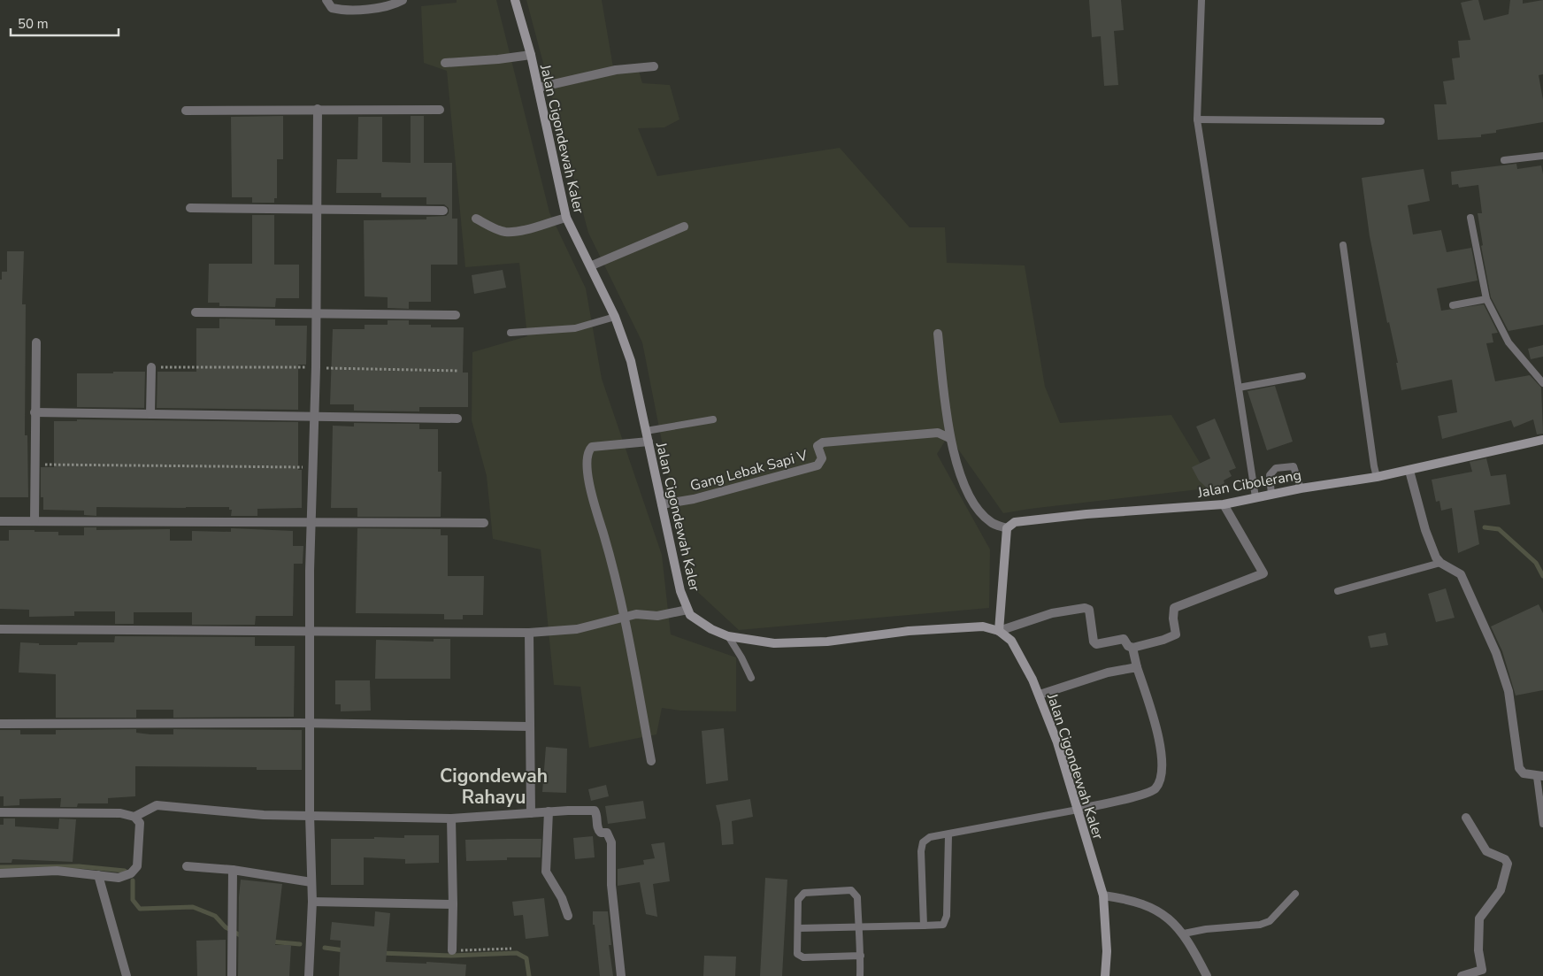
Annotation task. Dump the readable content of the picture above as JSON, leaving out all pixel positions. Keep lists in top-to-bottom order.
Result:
{
  "streets": {
    "main road": ["Jalan Cigondewah Kaler", "Jalan Cibolerang"],
    "street": ["Gang Lebak Sapi V"]
  },
  "crossings": [
    ["Jalan Cigondewah Kaler", "Gang Lebak Sapi V"]
  ],
  "districts": ["Cigondewah Rahayu"],
  "scale_bar": "50 m"
}
